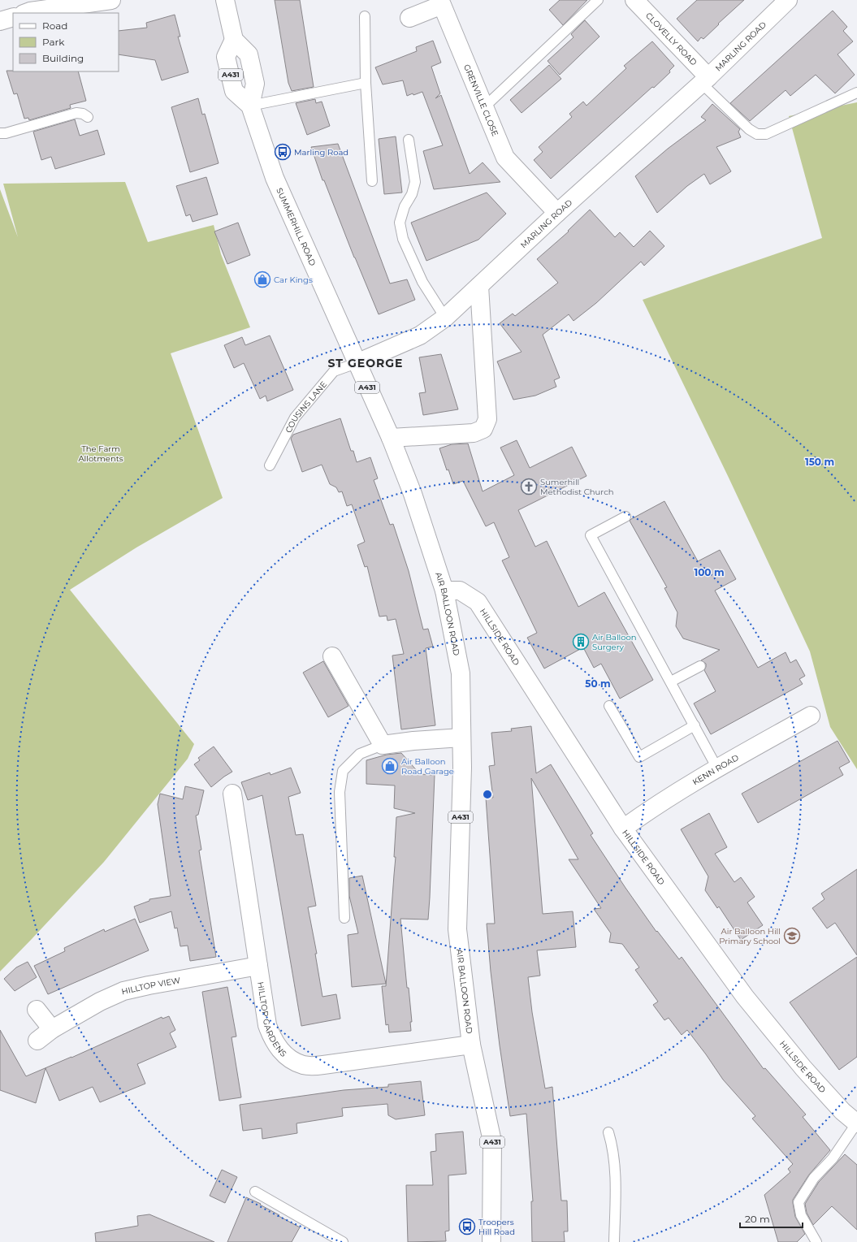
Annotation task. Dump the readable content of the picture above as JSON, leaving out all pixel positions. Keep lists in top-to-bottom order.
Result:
{
  "streets": {
    "street": [
      "CLOVELLY ROAD",
      "MARLING ROAD",
      "A431",
      "GRENVILLE CLOSE",
      "SUMMERHILL ROAD",
      "AIR BALLOON ROAD",
      "HILLSIDE ROAD",
      "KENN ROAD",
      "HILLTOP VIEW",
      "HILLTOP GARDENS"
    ],
    "lane": ["COUSINS LANE"]
  },
  "crossings": [
    ["CLOVELLY ROAD", "MARLING ROAD"],
    ["MARLING ROAD", "GRENVILLE CLOSE"],
    ["SUMMERHILL ROAD", "COUSINS LANE"],
    ["SUMMERHILL ROAD", "AIR BALLOON ROAD"],
    ["AIR BALLOON ROAD", "HILLSIDE ROAD"],
    ["AIR BALLOON ROAD", "HILLTOP GARDENS"],
    ["HILLSIDE ROAD", "KENN ROAD"],
    ["HILLTOP VIEW", "HILLTOP GARDENS"]
  ],
  "districts": ["ST GEORGE"],
  "parks": ["The Farm Allotments"],
  "places": {
    "bus stop": ["Marling Road", "Troopers Hill Road"],
    "shop": ["Car Kings", "Air Balloon Road Garage"],
    "church": ["Sumerhill Methodist Church"],
    "building": ["Air Balloon Surgery"],
    "school or university": ["Air Balloon Hill Primary School"]
  },
  "legend": ["Road", "Park", "Building"],
  "scale_bar": "20 m",
  "rings": ["150 m", "100 m", "50 m"]
}
